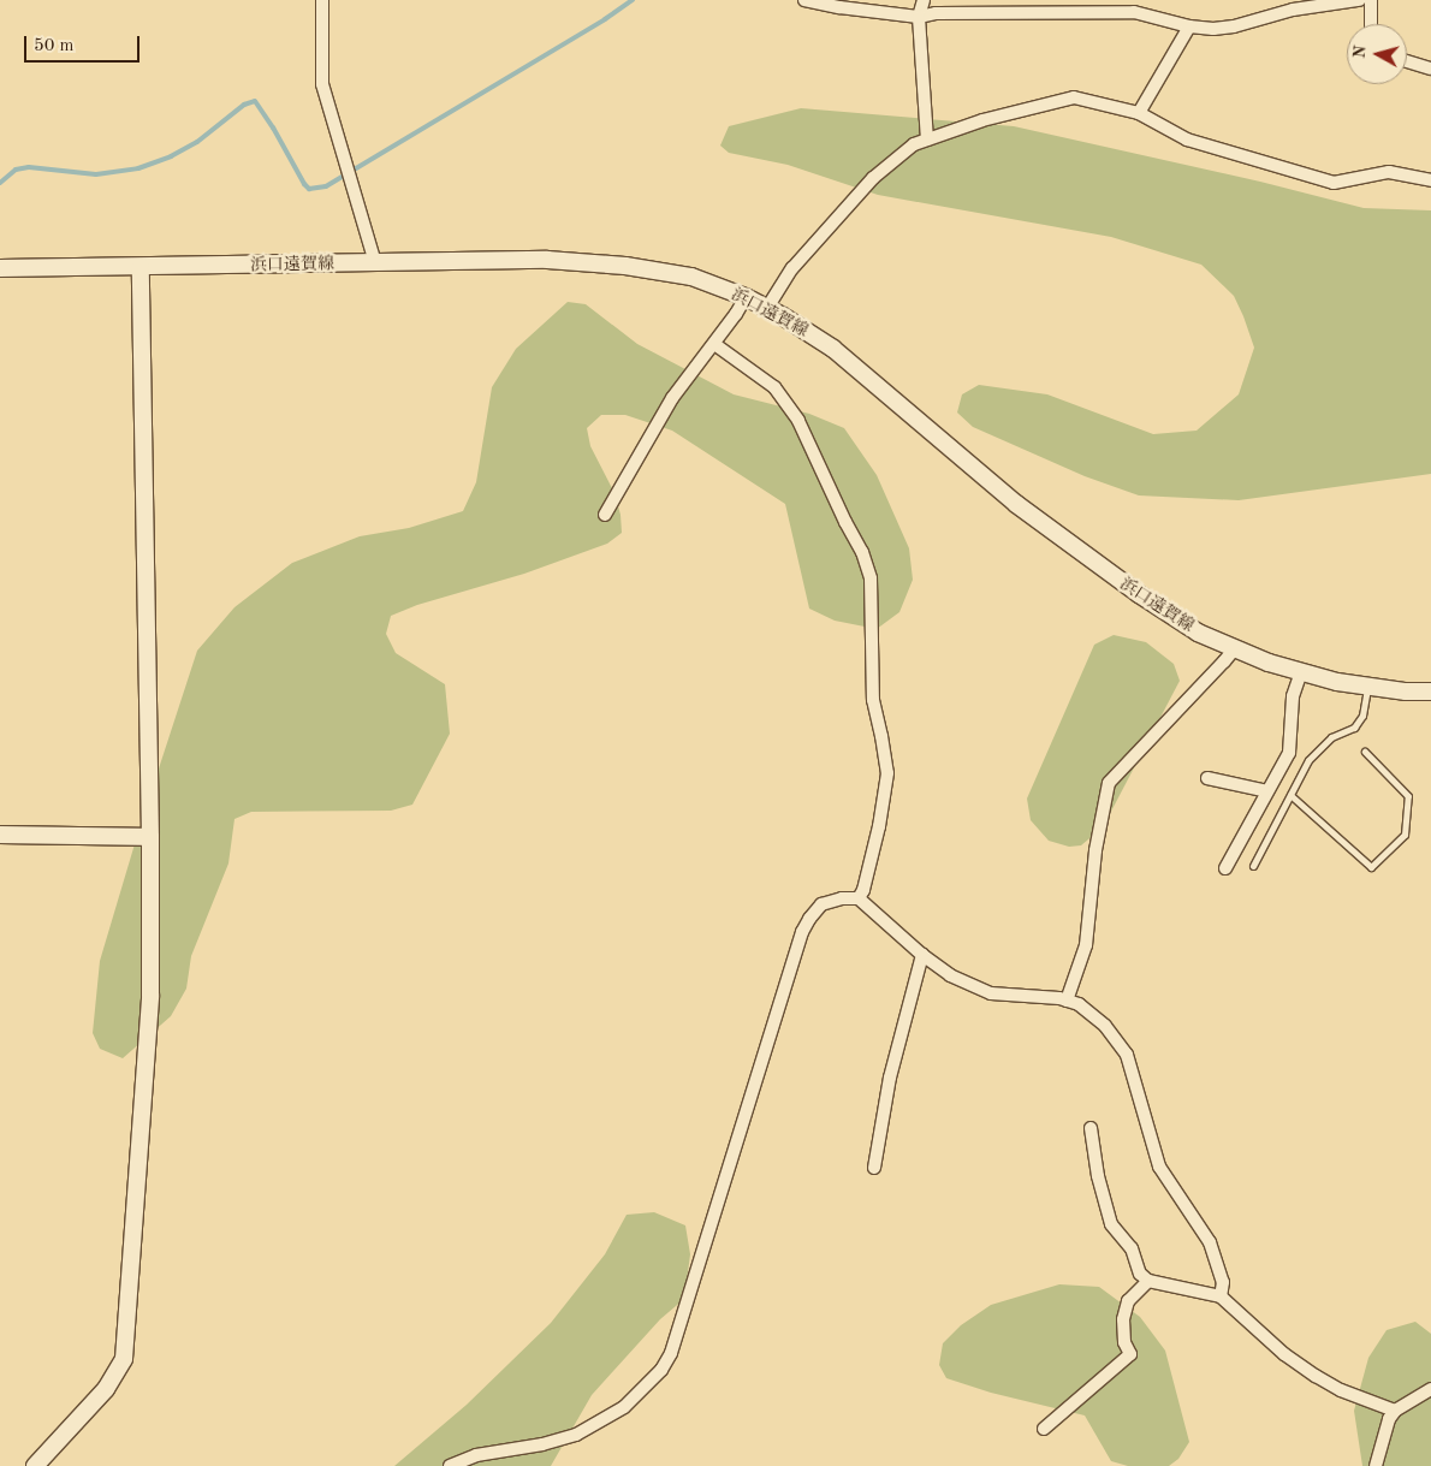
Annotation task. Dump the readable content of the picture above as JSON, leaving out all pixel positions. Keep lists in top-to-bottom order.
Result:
{
  "streets": {
    "main road": ["浜口遠賀線"]
  },
  "scale_bar": "50 m",
  "north": "left"
}
